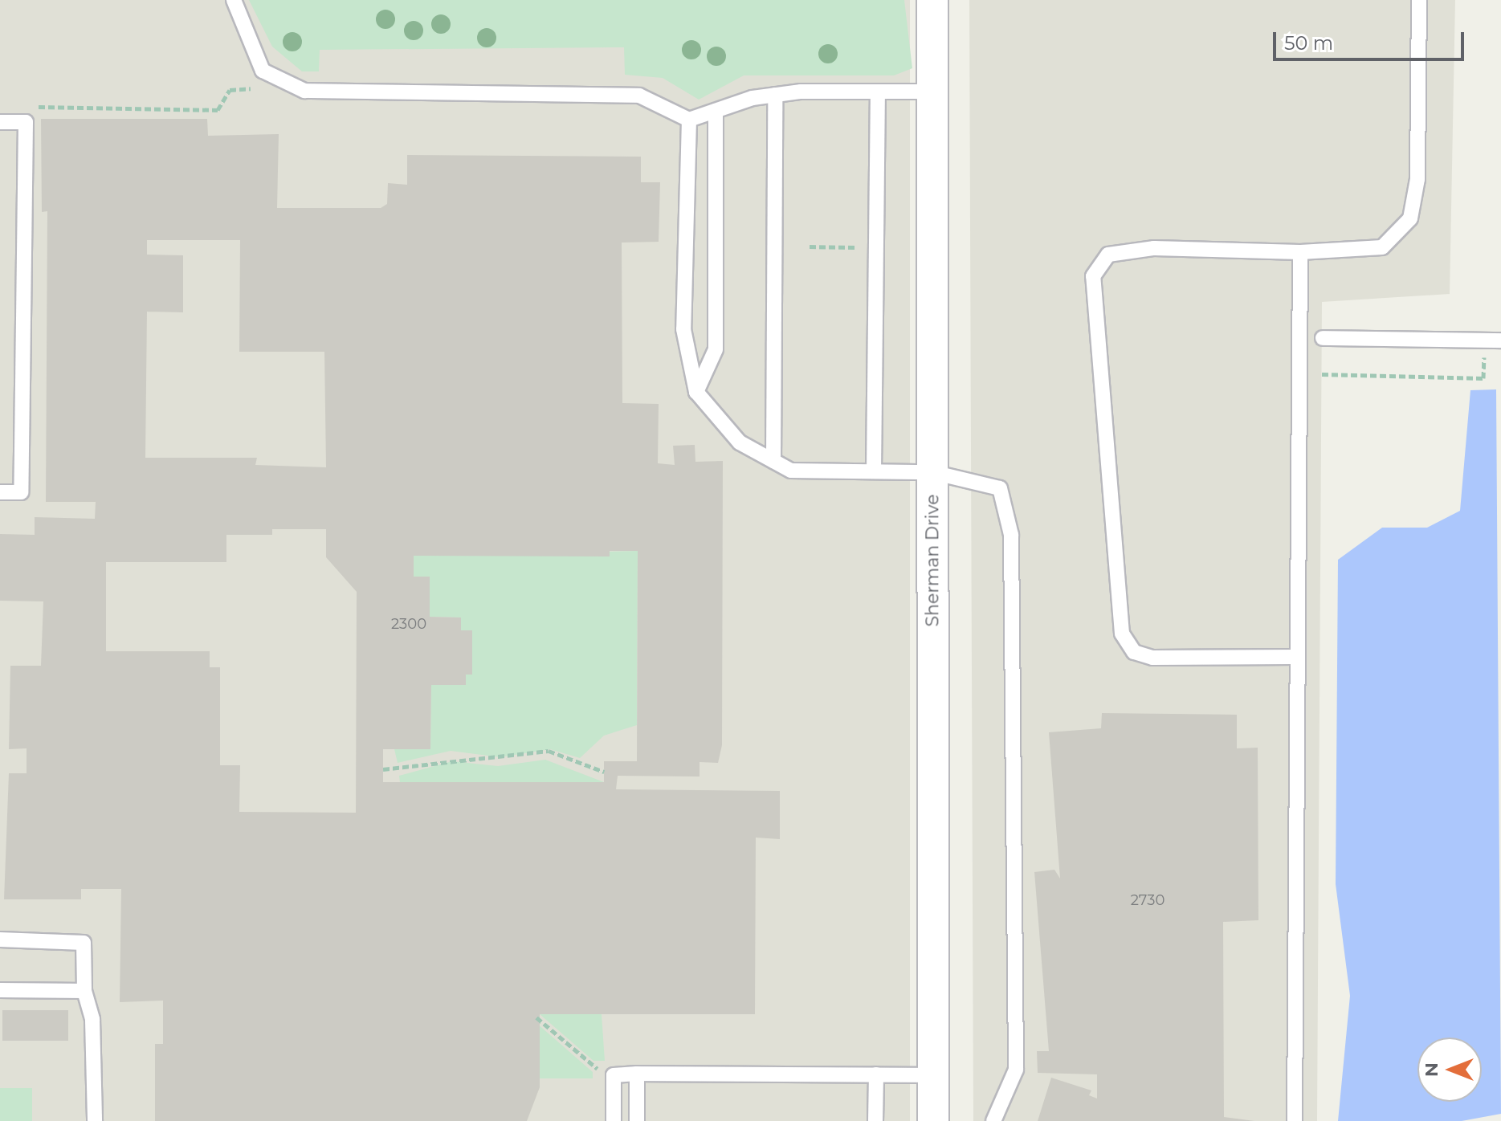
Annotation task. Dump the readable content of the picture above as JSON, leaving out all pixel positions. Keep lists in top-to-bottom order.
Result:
{
  "streets": {
    "street": ["Sherman Drive"]
  },
  "house_numbers": ["2300", "2730"],
  "scale_bar": "50 m",
  "north": "left"
}
